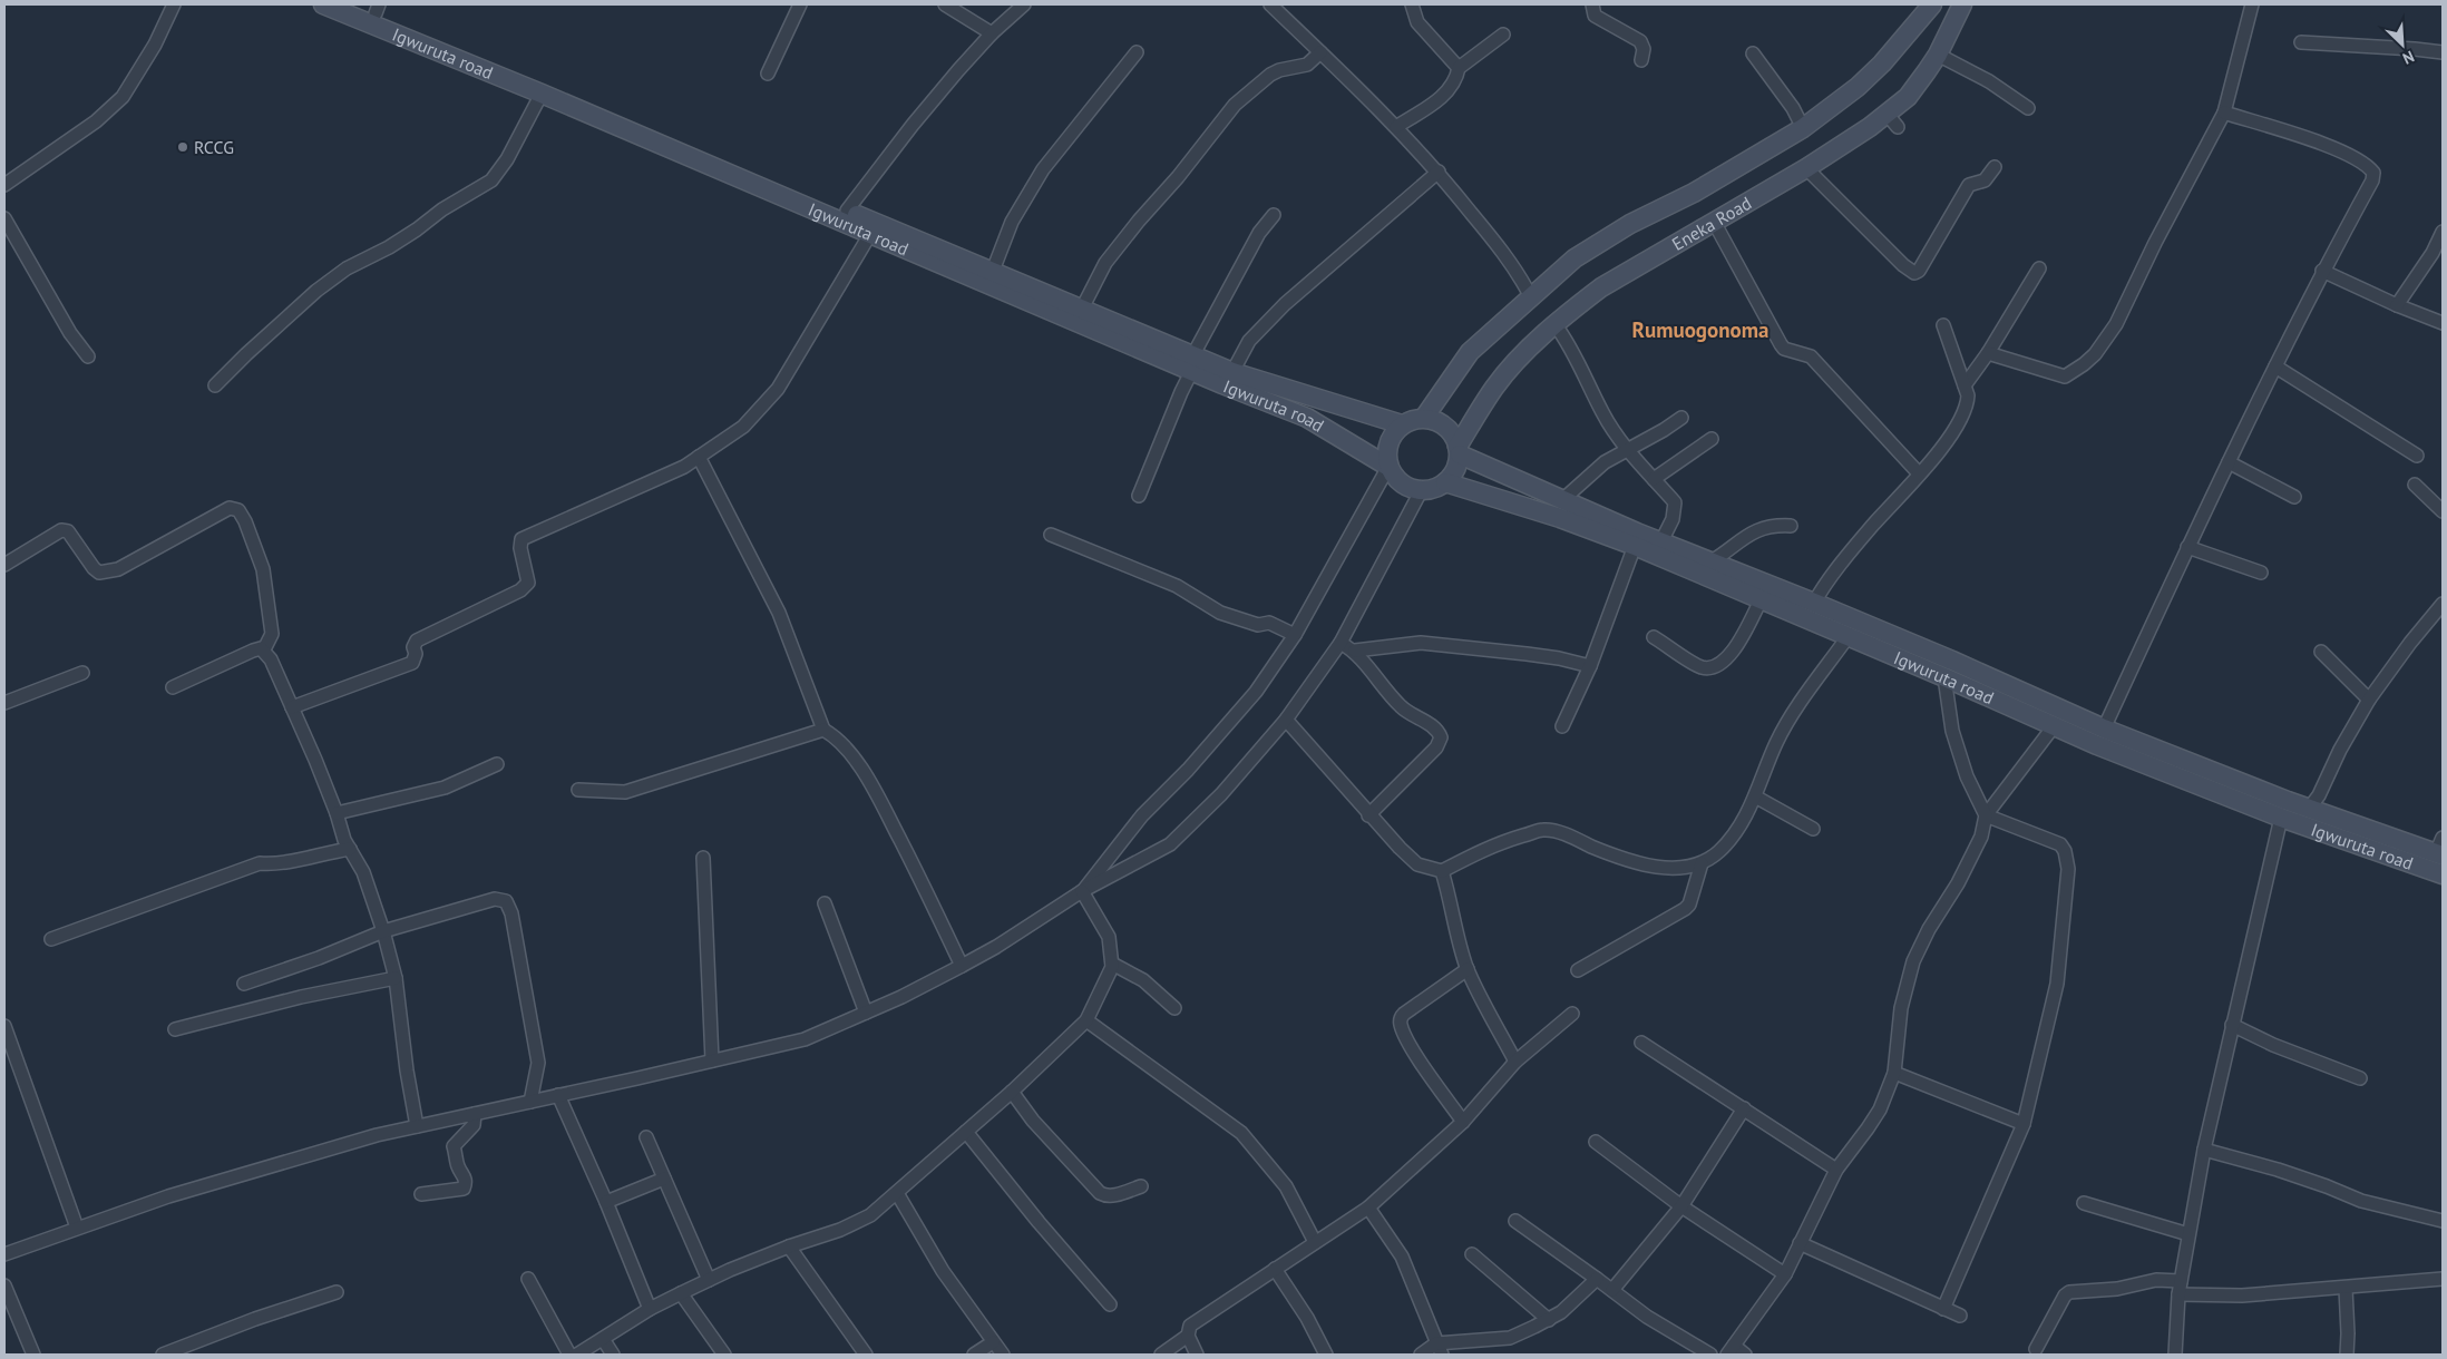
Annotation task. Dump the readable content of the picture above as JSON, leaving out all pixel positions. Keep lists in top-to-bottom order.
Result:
{
  "streets": {
    "main road": ["Igwuruta road", "Eneka Road"]
  },
  "crossings": [
    ["Igwuruta road", "Eneka Road"]
  ],
  "districts": ["Rumuogonoma"],
  "places": ["RCCG"],
  "north": "bottom right"
}
